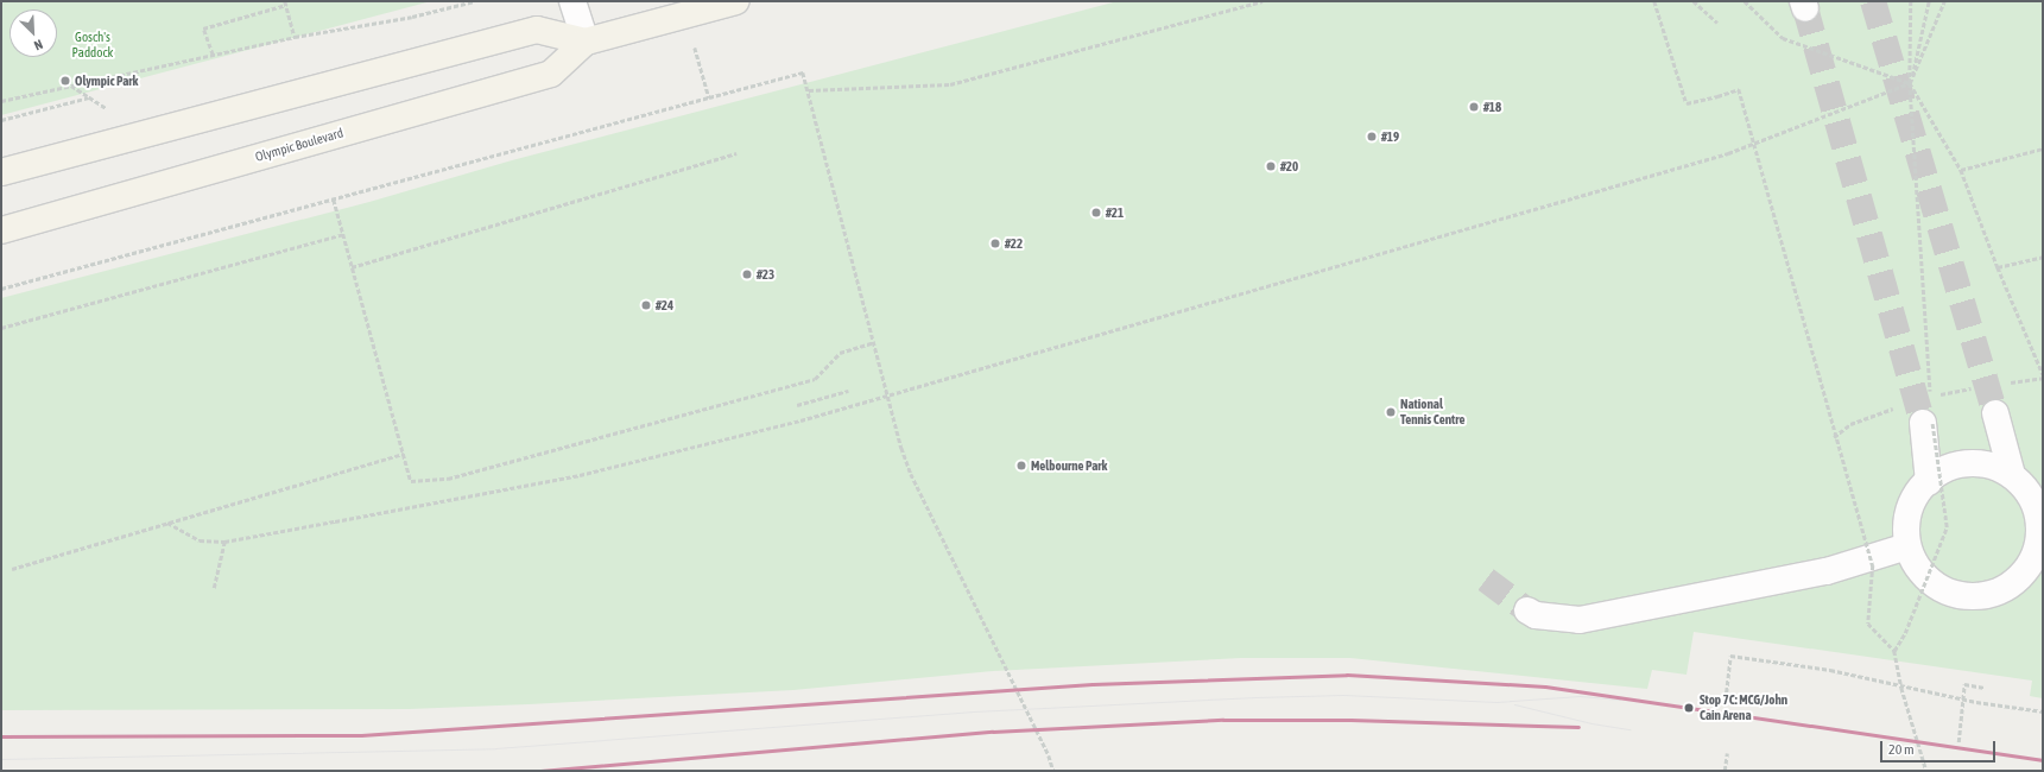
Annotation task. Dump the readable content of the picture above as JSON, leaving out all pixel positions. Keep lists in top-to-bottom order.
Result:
{
  "streets": {
    "main road": ["Olympic Boulevard"]
  },
  "parks": ["Gosch's Paddock"],
  "places": [
    "Olympic Park",
    "#18",
    "#19",
    "#20",
    "#21",
    "#22",
    "#23",
    "#24",
    "National Tennis Centre",
    "Melbourne Park",
    "Stop 7C: MCG/John Cain Arena"
  ],
  "scale_bar": "20 m",
  "north": "bottom right"
}
